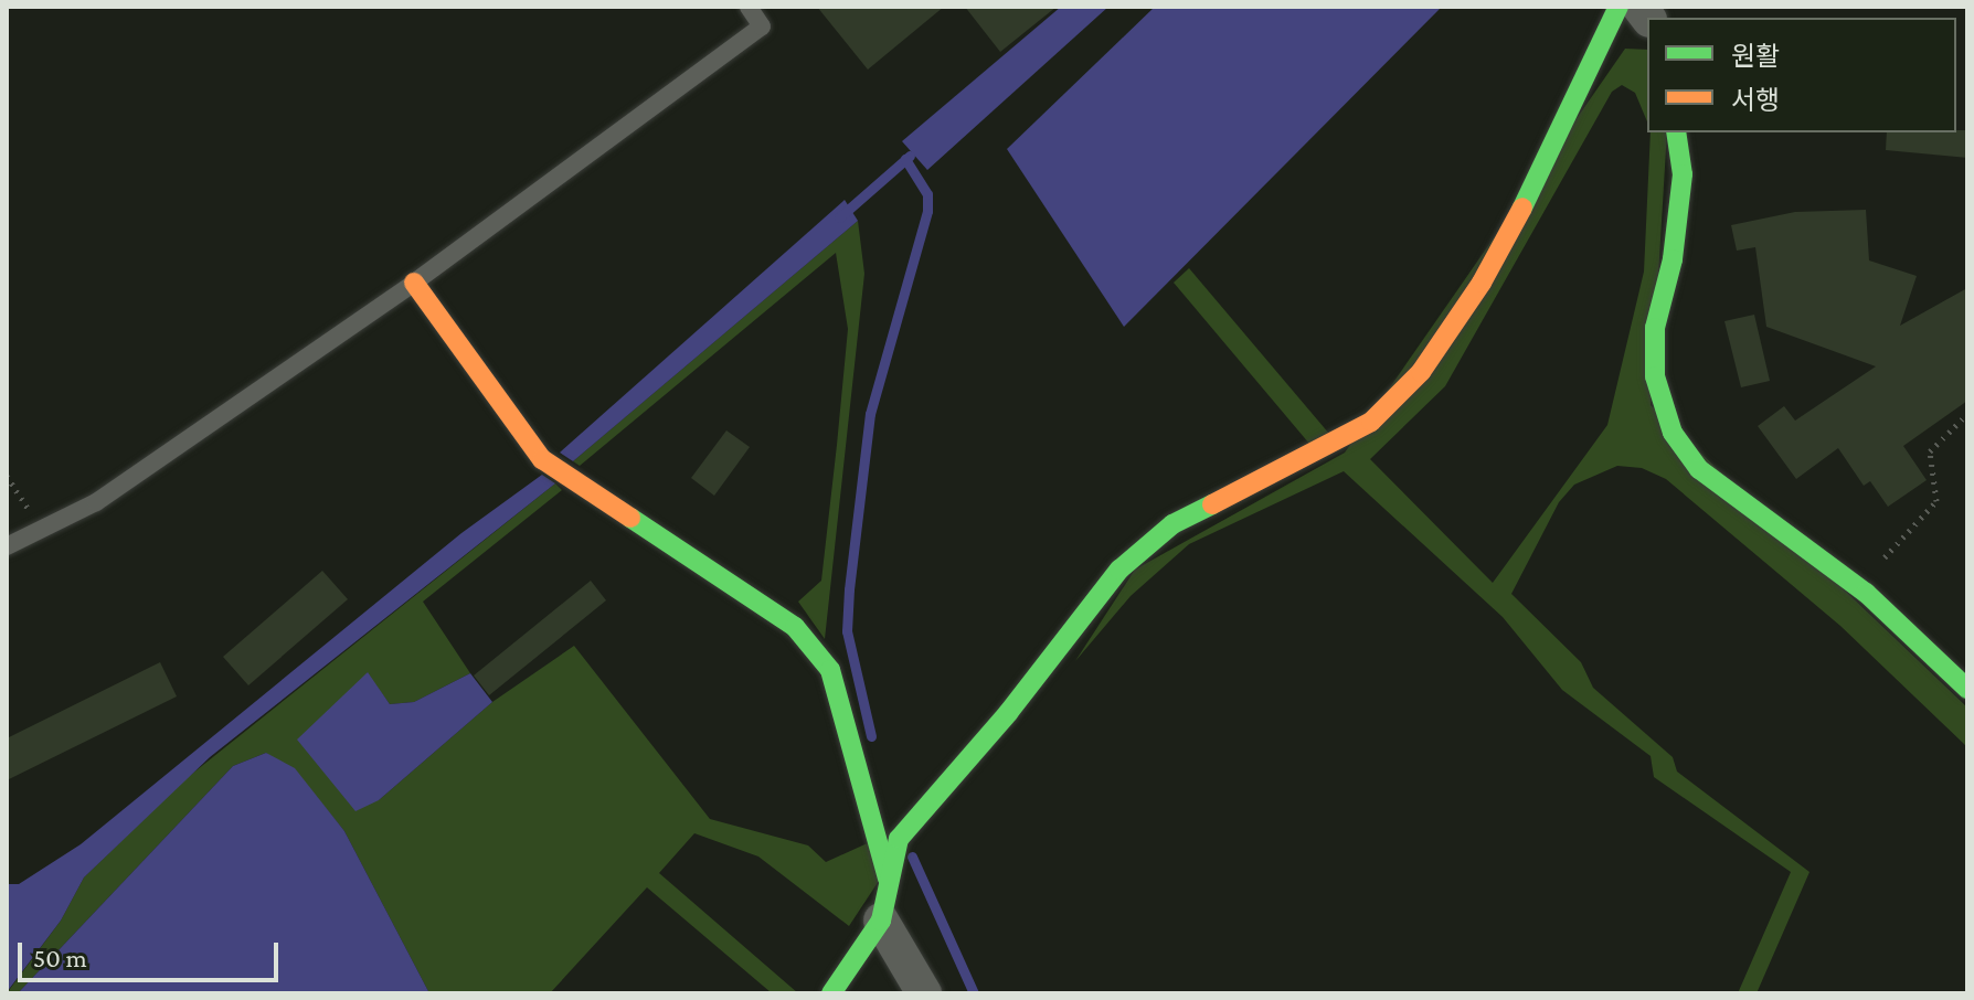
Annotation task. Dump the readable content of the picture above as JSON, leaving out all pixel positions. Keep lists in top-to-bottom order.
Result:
{
  "legend": ["원활", "서행"],
  "scale_bar": "50 m"
}
